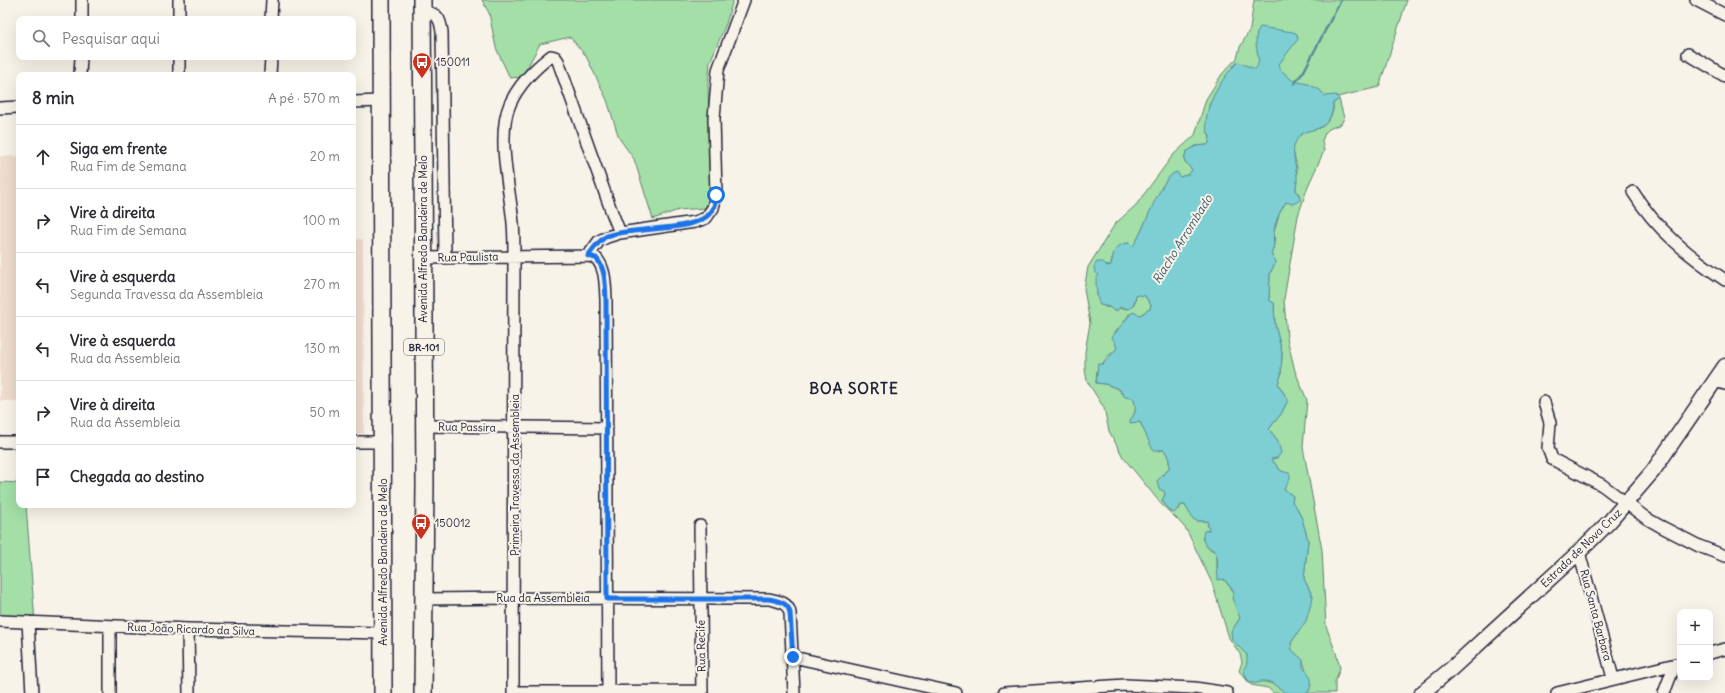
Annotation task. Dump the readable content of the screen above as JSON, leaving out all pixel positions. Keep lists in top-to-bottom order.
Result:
{
  "streets": {
    "highway": ["Avenida Alfredo Bandeira de Melo", "BR-101"],
    "main road": ["Estrada de Nova Cruz"],
    "street": [
      "Rua Paulista",
      "Rua Passira",
      "Primeira Travessa da Assembleia",
      "Rua da Assembleia",
      "Rua Santa Barbara",
      "Rua João Ricardo da Silva",
      "Rua Recife"
    ]
  },
  "crossings": [
    ["Avenida Alfredo Bandeira de Melo", "Rua Paulista"],
    ["Avenida Alfredo Bandeira de Melo", "Rua Passira"],
    ["Avenida Alfredo Bandeira de Melo", "Rua da Assembleia"],
    ["Avenida Alfredo Bandeira de Melo", "Rua João Ricardo da Silva"],
    ["Rua Paulista", "Primeira Travessa da Assembleia"],
    ["Rua Passira", "Primeira Travessa da Assembleia"],
    ["Primeira Travessa da Assembleia", "Rua da Assembleia"],
    ["Estrada de Nova Cruz", "Rua Santa Barbara"],
    ["Rua da Assembleia", "Rua Recife"]
  ],
  "districts": ["BOA SORTE"],
  "water": ["Riacho Arrombado"],
  "places": {
    "bus stop": ["150011", "150012"]
  },
  "page": {
    "search": "Pesquisar aqui",
    "heading": ["8 min", "A pé · 570 m"],
    "list": [
      ["Siga em frente", "Rua Fim de Semana", "20 m"],
      ["Vire à direita", "Rua Fim de Semana", "100 m"],
      ["Vire à esquerda", "Segunda Travessa da Assembleia", "270 m"],
      ["Vire à esquerda", "Rua da Assembleia", "130 m"],
      ["Vire à direita", "Rua da Assembleia", "50 m"],
      "Chegada ao destino"
    ],
    "map_buttons": ["+", "−"]
  }
}
